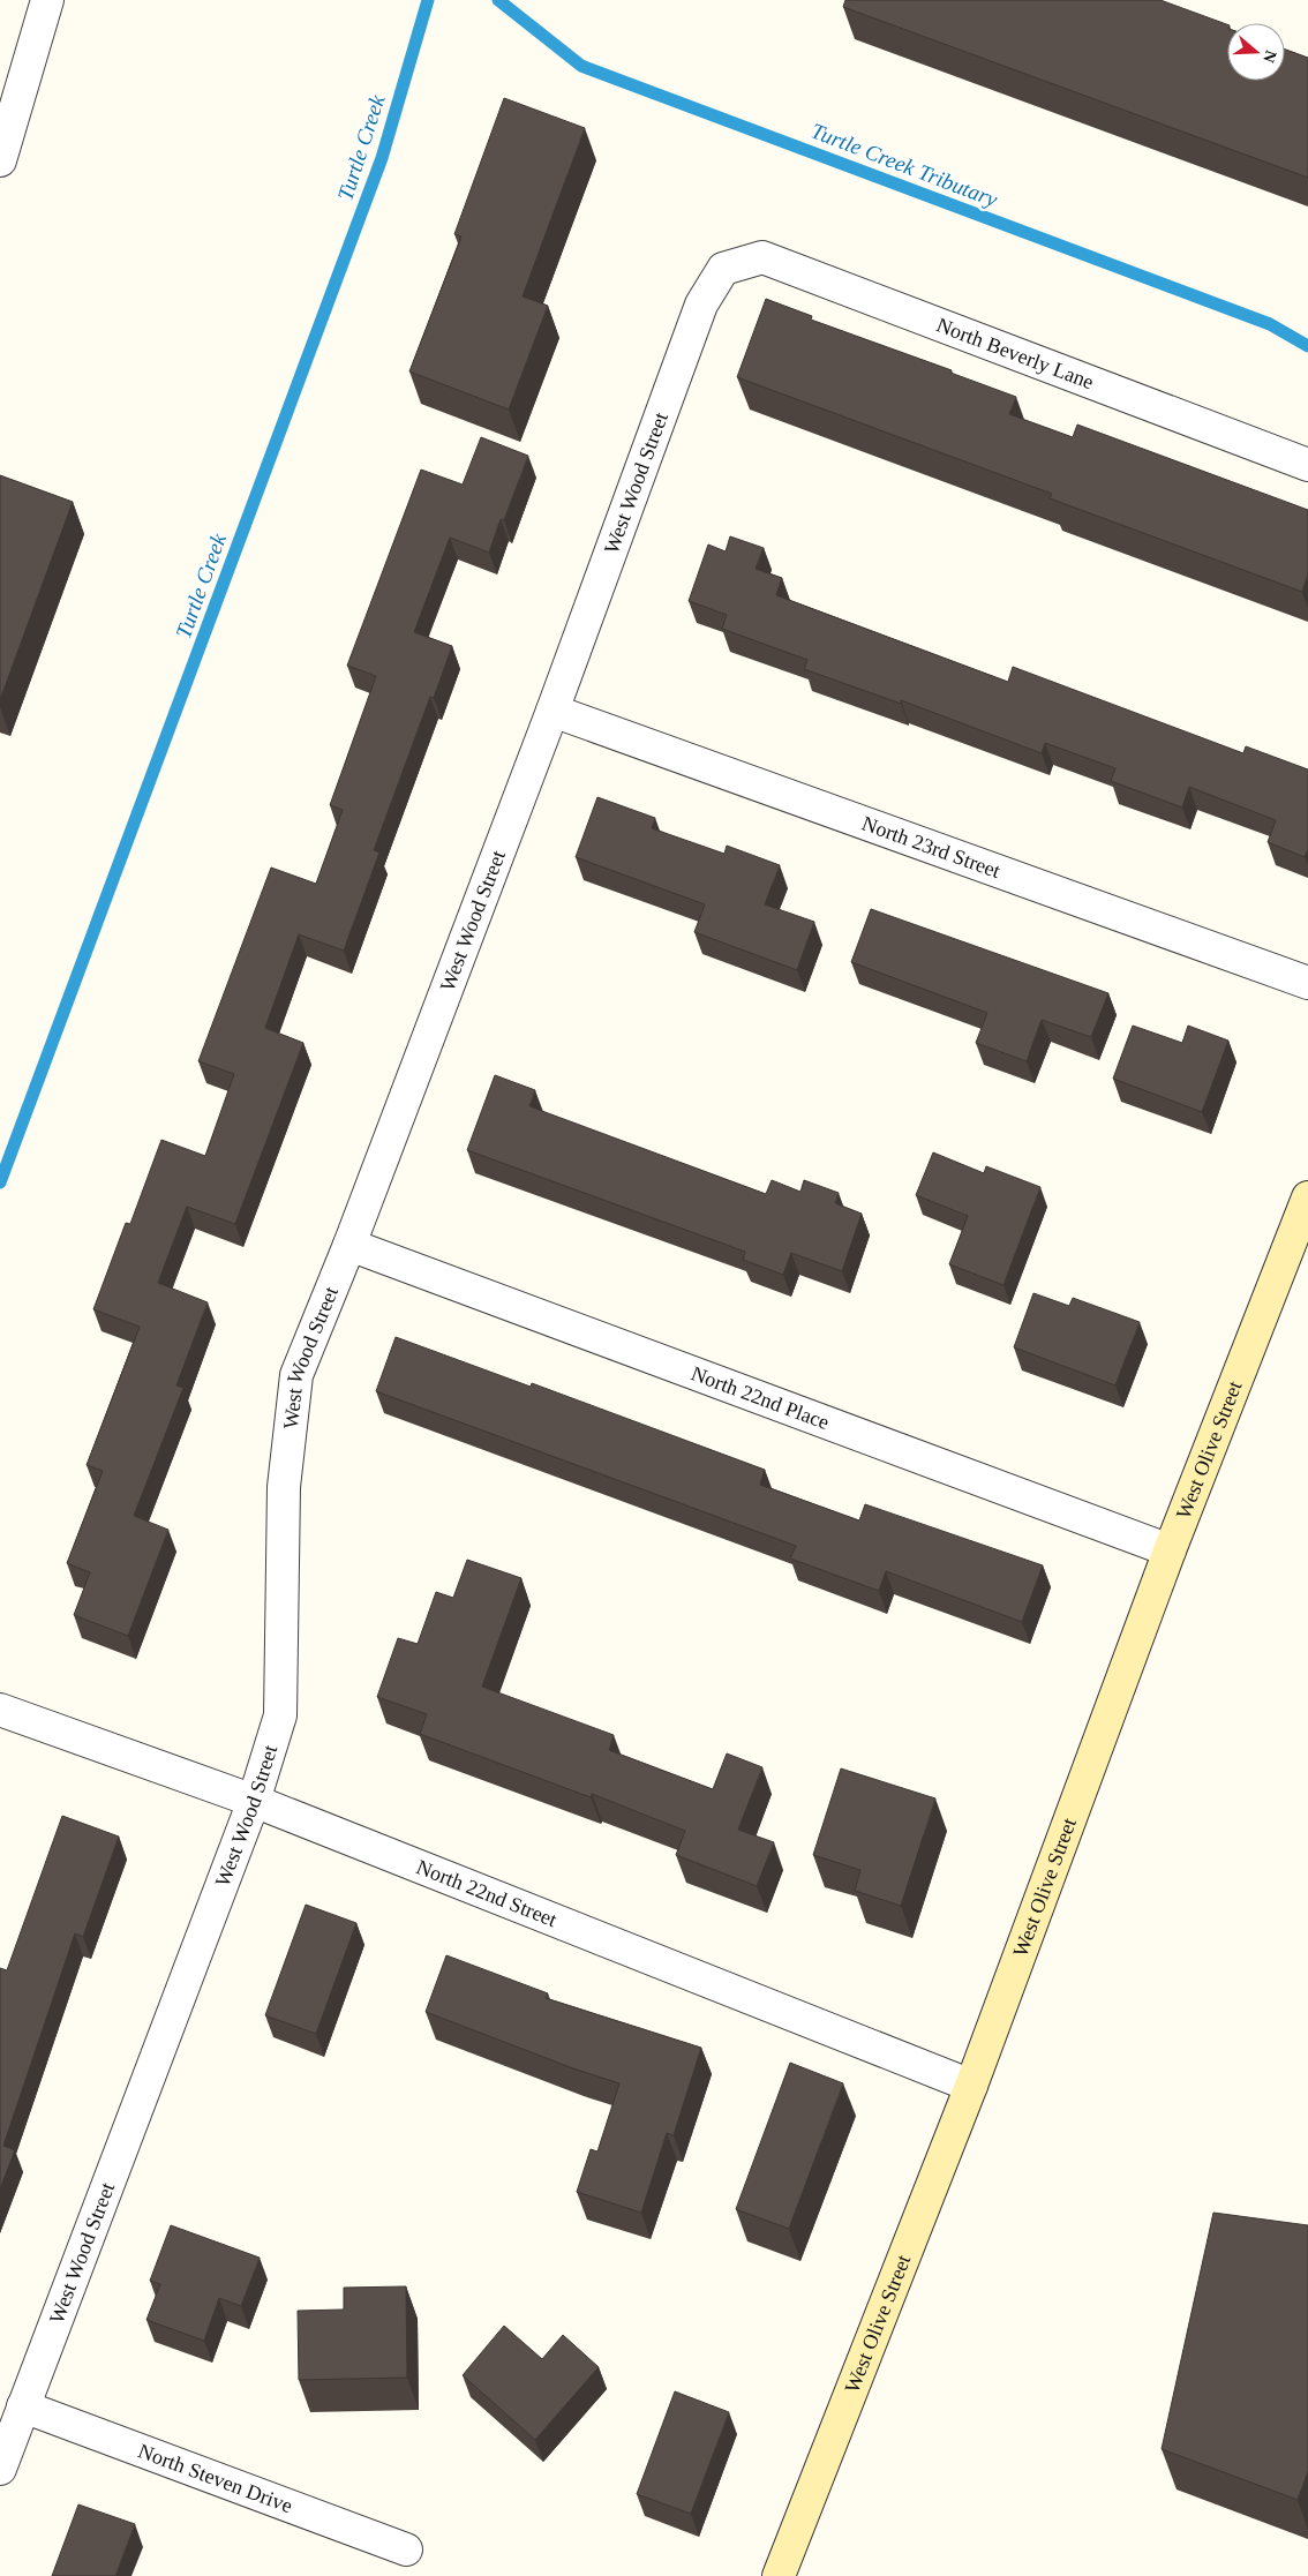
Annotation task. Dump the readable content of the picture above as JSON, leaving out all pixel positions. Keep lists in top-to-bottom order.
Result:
{
  "streets": {
    "main road": ["West Olive Street"],
    "street": [
      "North Beverly Lane",
      "West Wood Street",
      "North 23rd Street",
      "North 22nd Place",
      "North 22nd Street",
      "North Steven Drive"
    ]
  },
  "crossings": [
    ["North Beverly Lane", "West Wood Street"],
    ["West Wood Street", "North 23rd Street"],
    ["West Wood Street", "North 22nd Place"],
    ["West Wood Street", "North 22nd Street"],
    ["West Wood Street", "North Steven Drive"],
    ["North 22nd Place", "West Olive Street"],
    ["West Olive Street", "North 22nd Street"]
  ],
  "water": ["Turtle Creek", "Turtle Creek Tributary"],
  "north": "right"
}
